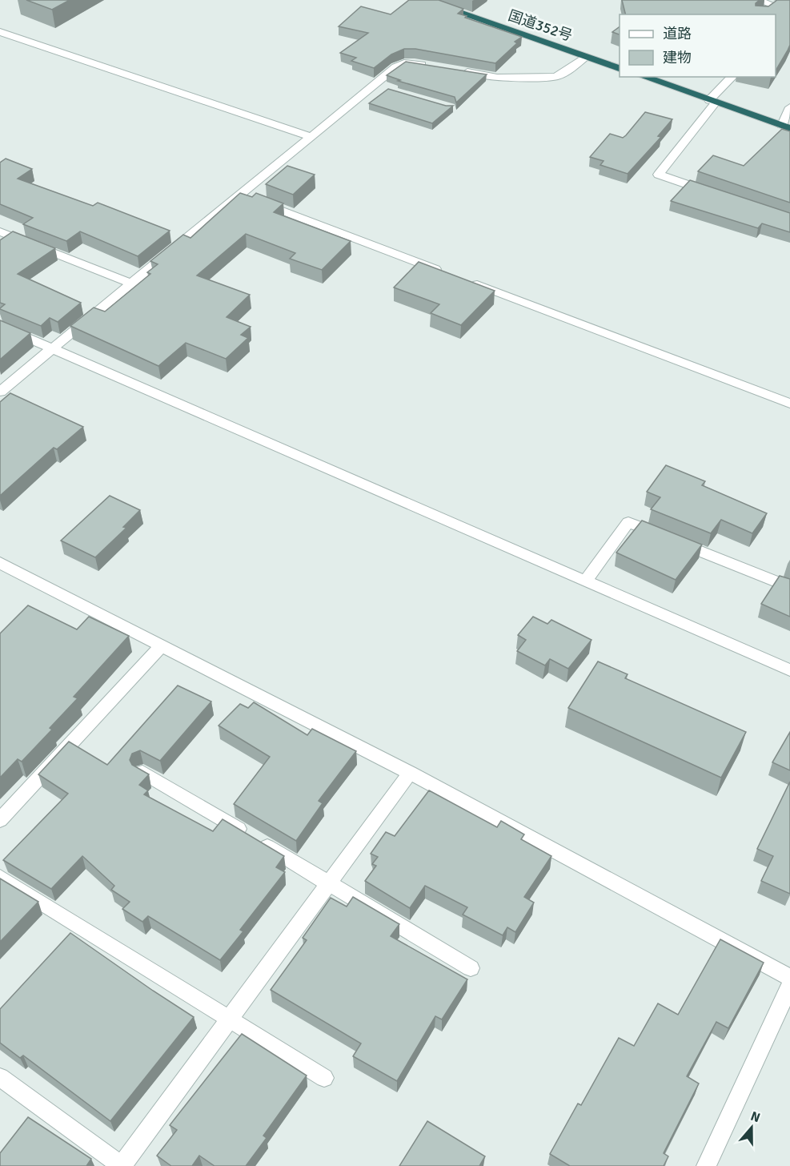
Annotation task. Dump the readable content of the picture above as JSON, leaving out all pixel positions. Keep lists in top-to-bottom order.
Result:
{
  "streets": {
    "highway": ["国道352号"]
  },
  "legend": ["道路", "建物"],
  "north": "top"
}
